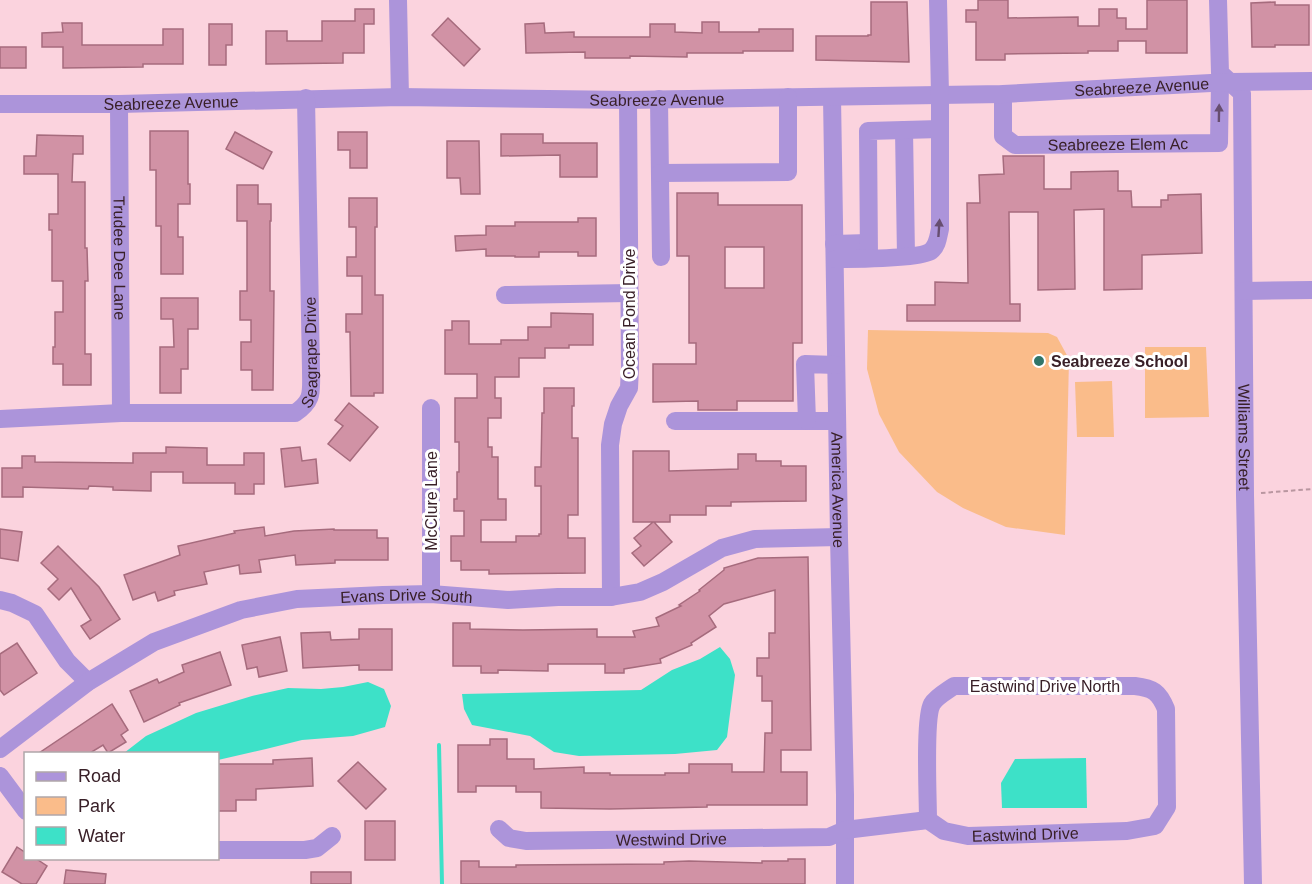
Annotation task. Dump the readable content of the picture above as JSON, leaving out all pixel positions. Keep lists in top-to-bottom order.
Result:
{
  "streets": {
    "street": [
      "Seabreeze Avenue",
      "Seabreeze Elem Ac",
      "Trudee Dee Lane",
      "Ocean Pond Drive",
      "Seagrape Drive",
      "Williams Street",
      "America Avenue",
      "McClure Lane",
      "Evans Drive South",
      "Eastwind Drive North",
      "Eastwind Drive",
      "Westwind Drive"
    ]
  },
  "crossings": [
    ["Seabreeze Avenue", "Seabreeze Elem Ac"],
    ["Seabreeze Avenue", "Trudee Dee Lane"],
    ["Seabreeze Avenue", "Ocean Pond Drive"],
    ["Seabreeze Avenue", "Seagrape Drive"],
    ["Seabreeze Avenue", "Williams Street"],
    ["Seabreeze Avenue", "America Avenue"],
    ["Seabreeze Elem Ac", "Williams Street"],
    ["Trudee Dee Lane", "Seagrape Drive"],
    ["Ocean Pond Drive", "Evans Drive South"],
    ["America Avenue", "Evans Drive South"],
    ["America Avenue", "Westwind Drive"],
    ["McClure Lane", "Evans Drive South"],
    ["Eastwind Drive North", "Eastwind Drive"]
  ],
  "places": ["Seabreeze School"],
  "legend": ["Road", "Park", "Water"]
}
